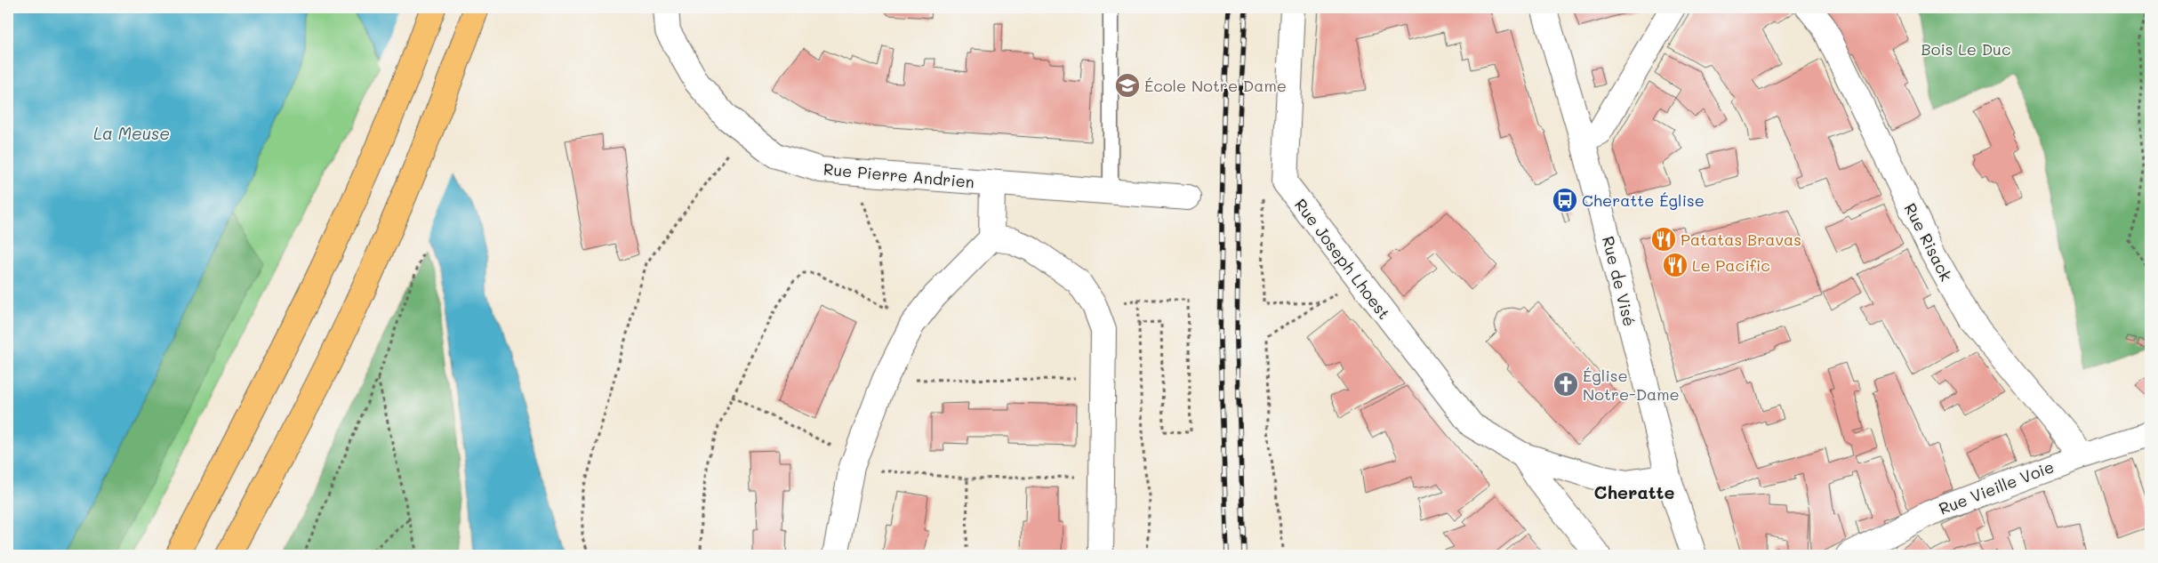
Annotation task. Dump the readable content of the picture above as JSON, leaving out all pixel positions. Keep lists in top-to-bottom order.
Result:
{
  "streets": {
    "street": [
      "Rue Pierre Andrien",
      "Rue Risack",
      "Rue Joseph Lhoest",
      "Rue de Visé",
      "Rue Vieille Voie"
    ]
  },
  "crossings": [
    ["Rue Risack", "Rue Vieille Voie"]
  ],
  "districts": ["Cheratte"],
  "water": ["La Meuse"],
  "parks": ["Bois Le Duc"],
  "places": {
    "school or university": ["École Notre Dame"],
    "bus stop": ["Cheratte Église"],
    "restaurant": ["Patatas Bravas", "Le Pacific"],
    "church": ["Église Notre-Dame"]
  }
}
